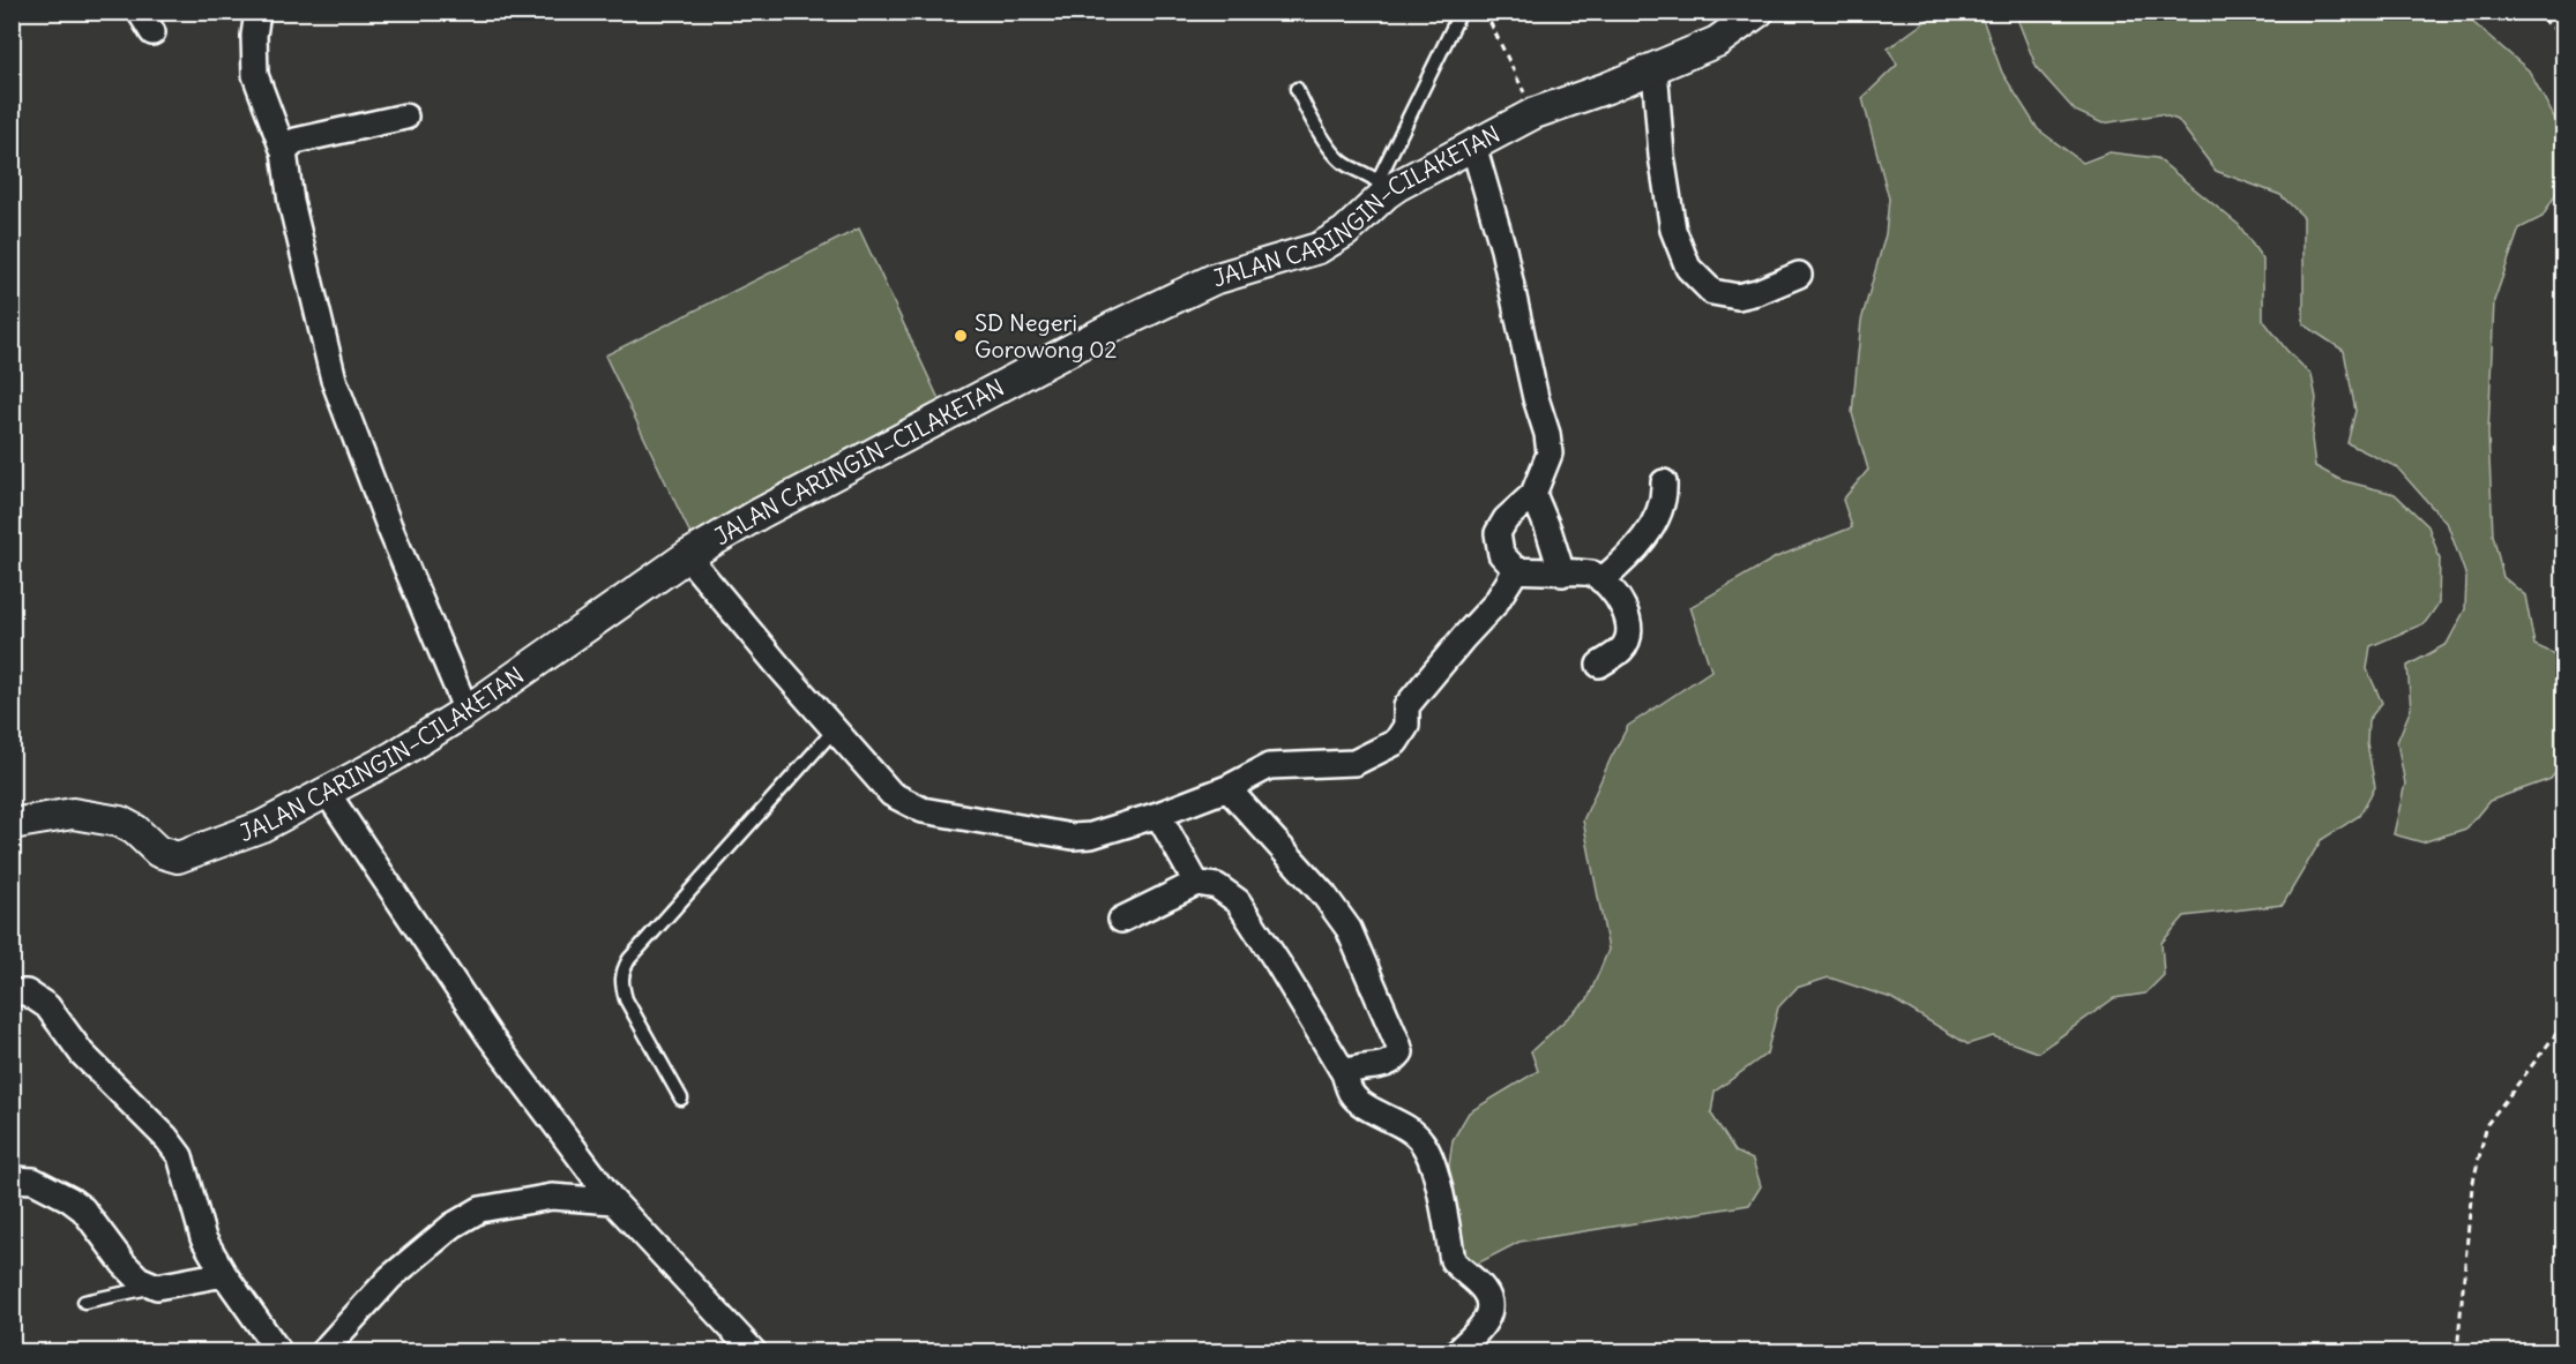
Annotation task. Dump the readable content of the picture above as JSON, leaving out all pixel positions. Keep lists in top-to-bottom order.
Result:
{
  "streets": {
    "street": ["JALAN CARINGIN–CILAKETAN"]
  },
  "places": ["SD Negeri Gorowong 02"]
}
